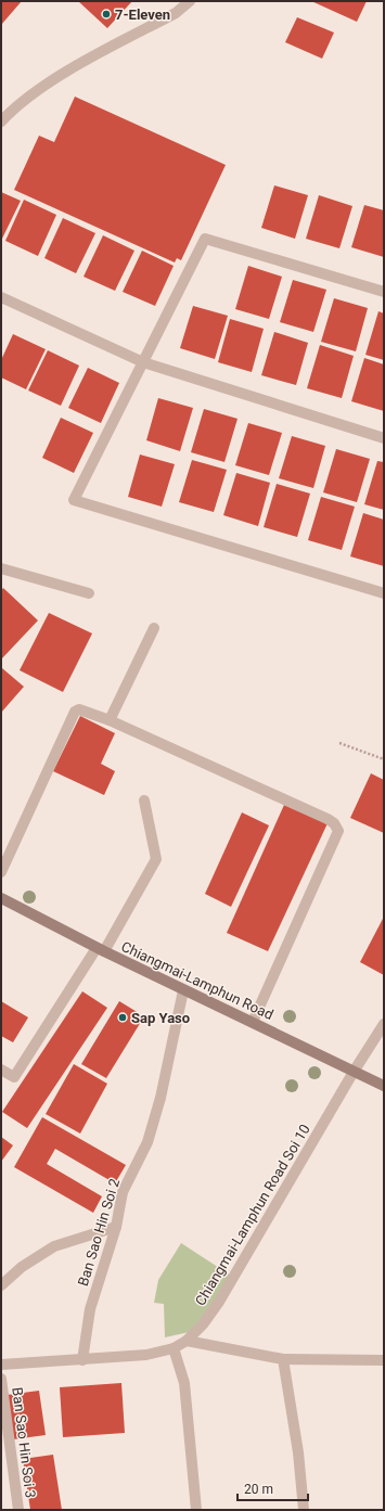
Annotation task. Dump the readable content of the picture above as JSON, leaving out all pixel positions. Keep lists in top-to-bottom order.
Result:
{
  "streets": {
    "main road": ["Chiangmai-Lamphun Road"],
    "street": ["Chiangmai-Lamphun Road Soi 10", "Ban Sao Hin Soi 2", "Ban Sao Hin Soi 3"]
  },
  "crossings": [
    ["Chiangmai-Lamphun Road", "Chiangmai-Lamphun Road Soi 10"],
    ["Chiangmai-Lamphun Road", "Ban Sao Hin Soi 2"],
    ["Chiangmai-Lamphun Road Soi 10", "Ban Sao Hin Soi 2"]
  ],
  "places": ["7-Eleven", "Sap Yaso"],
  "scale_bar": "20 m"
}
